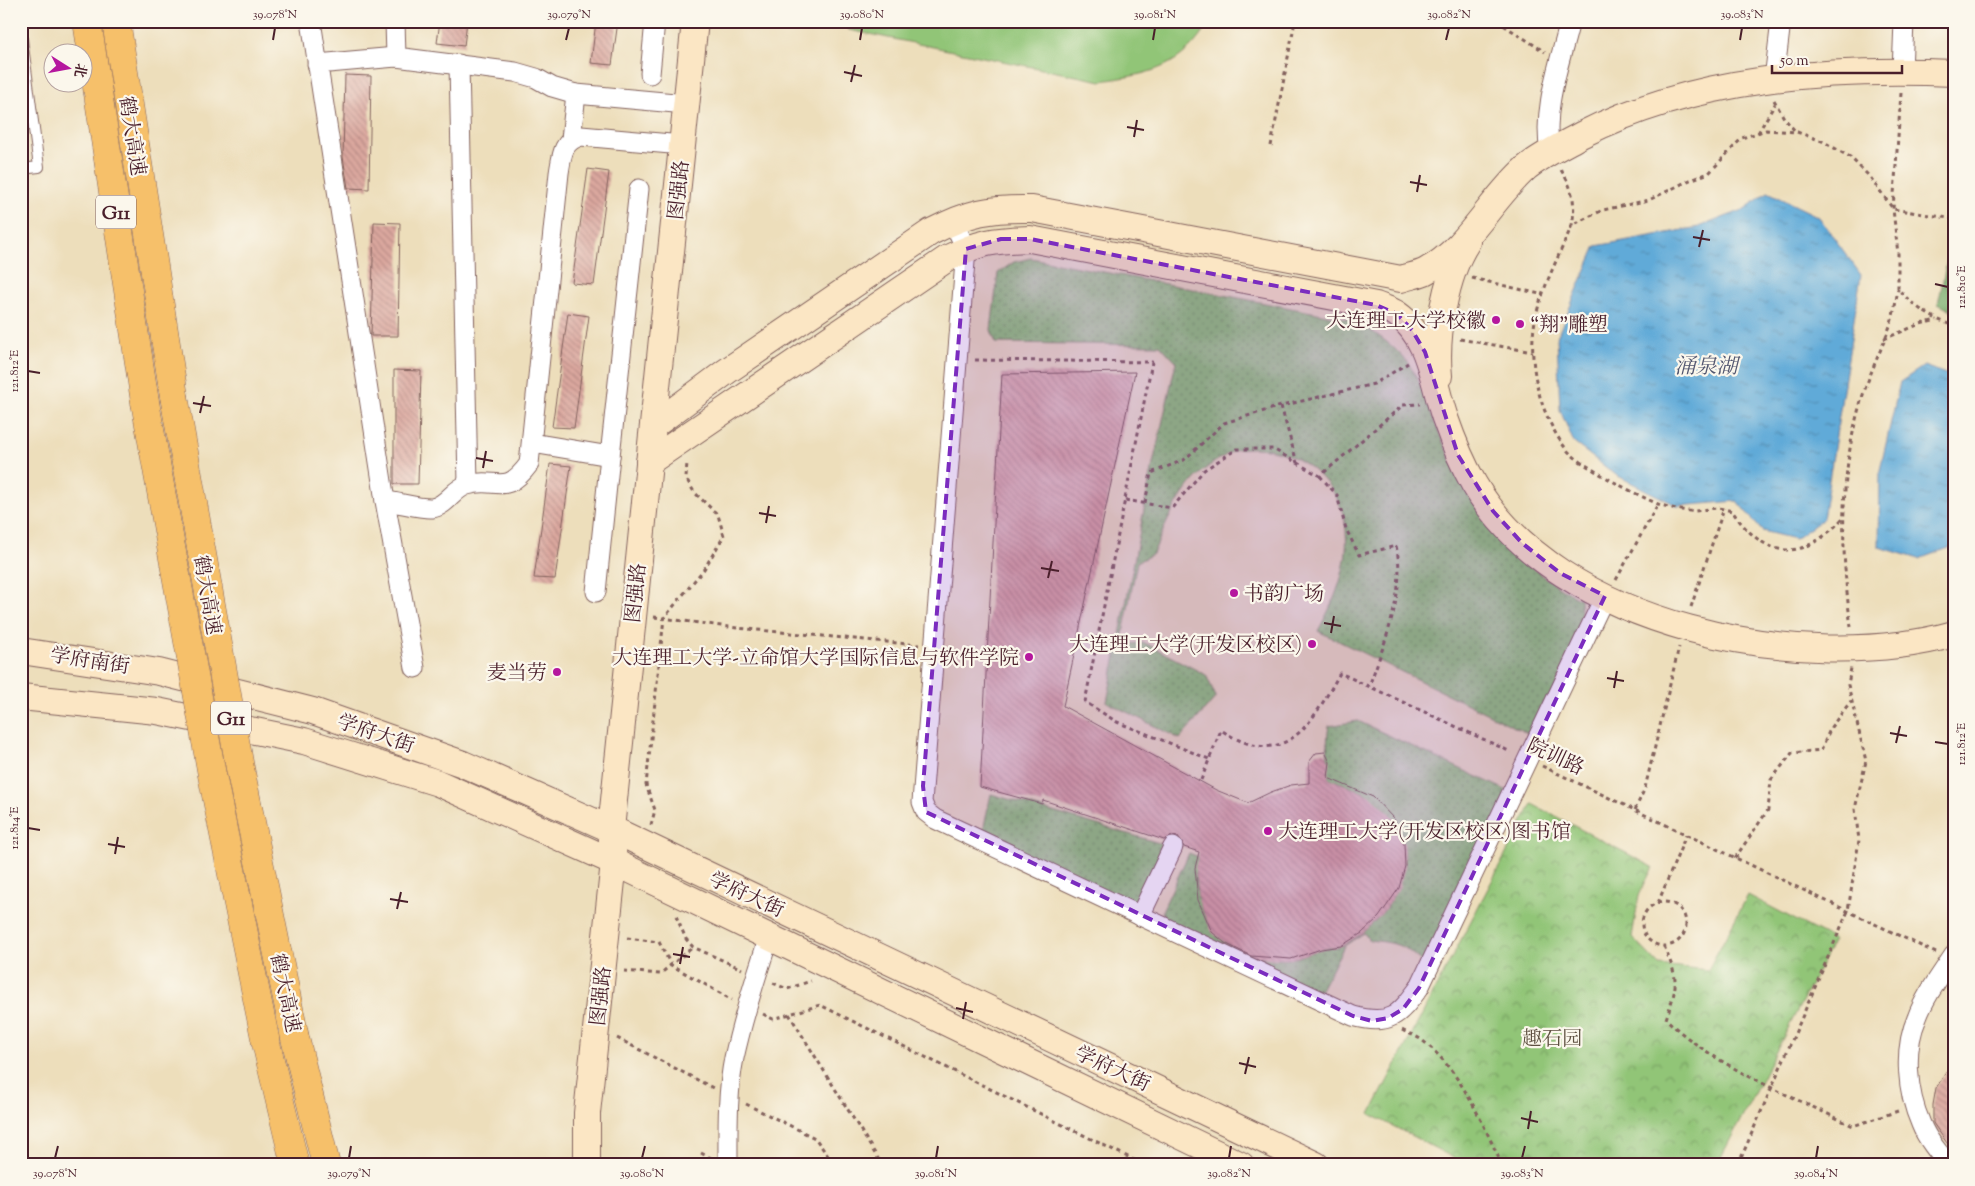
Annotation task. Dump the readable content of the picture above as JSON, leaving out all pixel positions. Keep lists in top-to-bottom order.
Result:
{
  "streets": {
    "highway": ["鹤大高速", "G11"],
    "street": ["图强路", "学府南街", "学府大街"],
    "path": ["院训路"]
  },
  "crossings": [
    ["图强路", "学府大街"],
    ["学府南街", "学府大街"]
  ],
  "water": ["涌泉湖"],
  "parks": ["趣石园"],
  "places": [
    "大连理工大学校徽",
    "“翔”雕塑",
    "书韵广场",
    "大连理工大学(开发区校区)",
    "大连理工大学-立命馆大学国际信息与软件学院",
    "麦当劳",
    "大连理工大学(开发区校区)图书馆"
  ],
  "scale_bar": "50 m",
  "north": "right",
  "coordinates": [
    "39.078°N",
    "39.079°N",
    "39.080°N",
    "39.081°N",
    "39.082°N",
    "39.083°N",
    "121.810°E",
    "121.812°E",
    "121.814°E",
    "39.084°N"
  ]
}
